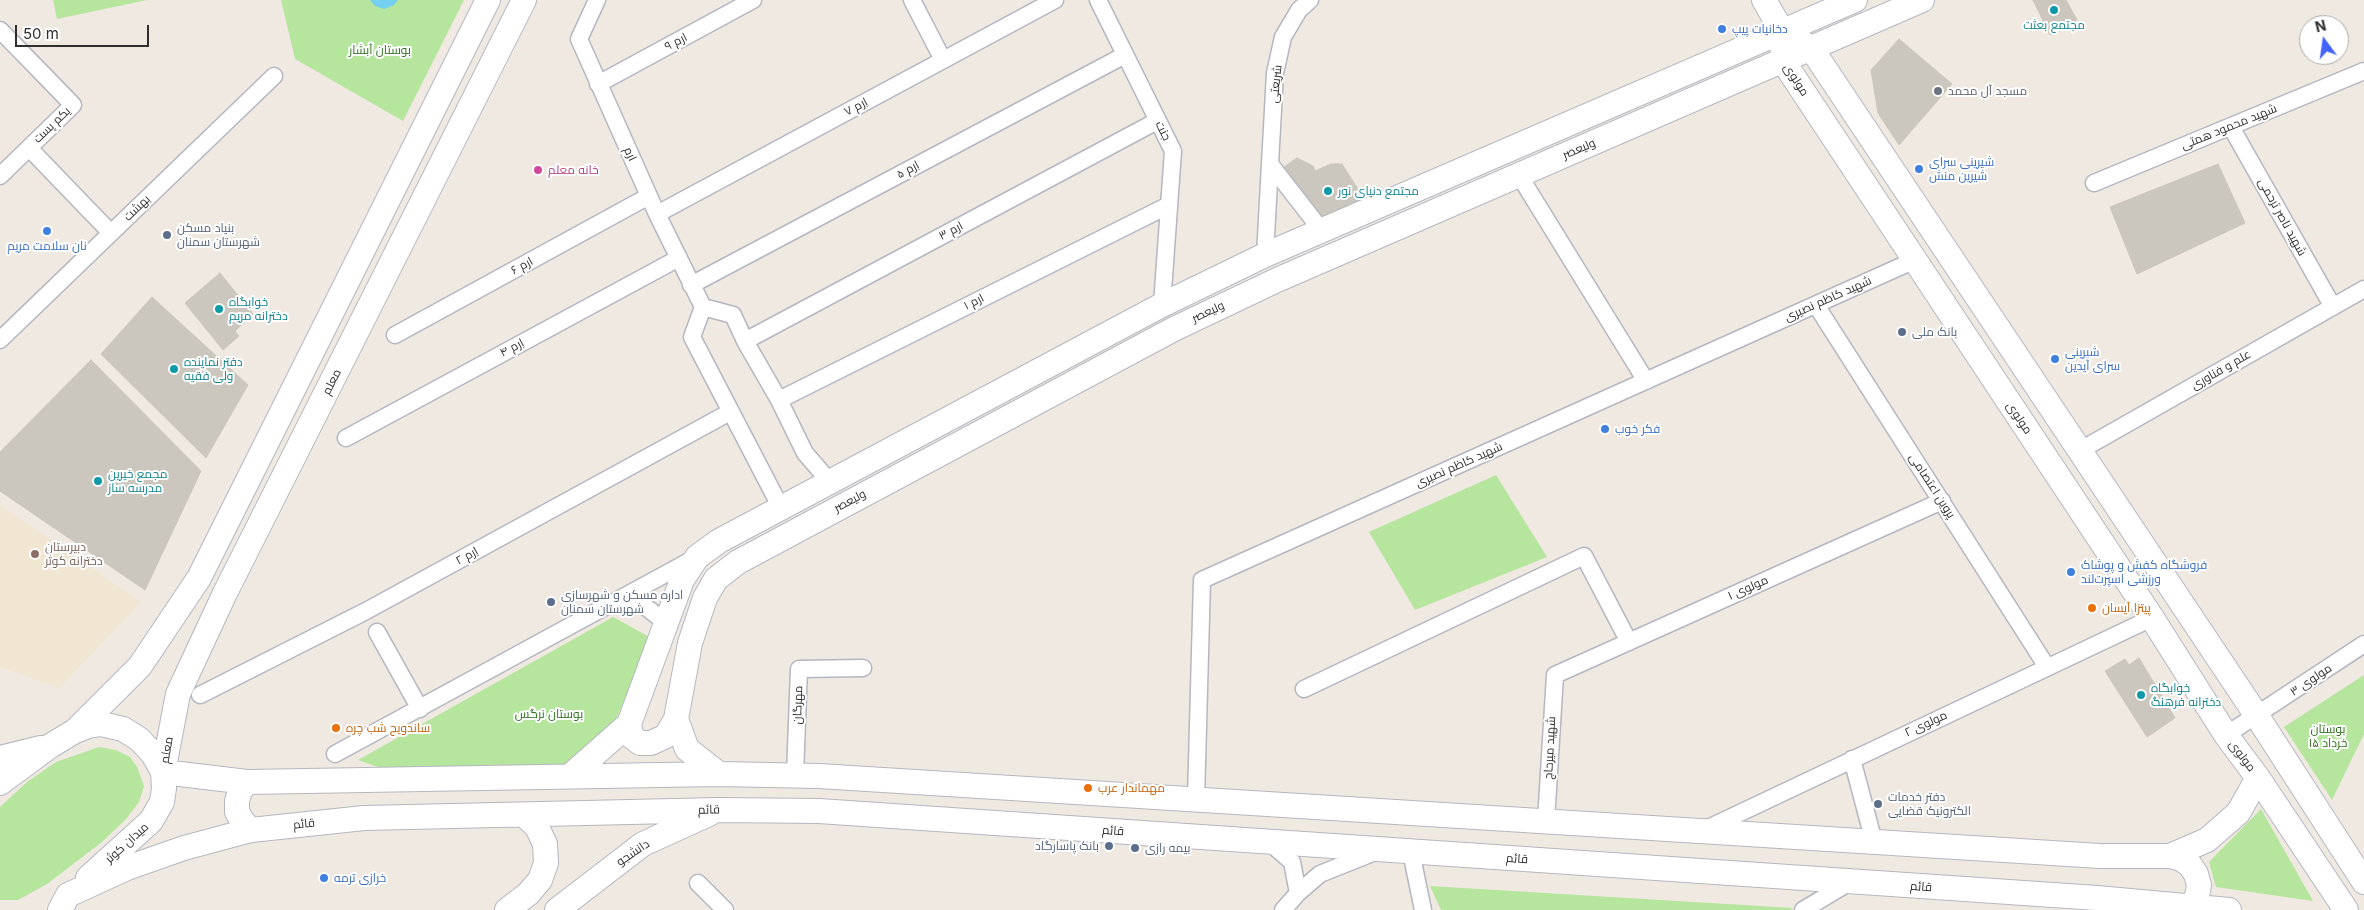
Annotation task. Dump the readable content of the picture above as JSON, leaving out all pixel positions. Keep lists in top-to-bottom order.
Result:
{
  "streets": {
    "main road": [
      "مولوی",
      "ولیعصر",
      "معلم",
      "قائم",
      "میدان کوثر",
      "دانشجو"
    ],
    "street": [
      "ارم ۹",
      "شریعتی",
      "اِرم ۷",
      "یکم پست",
      "شهید محمود همتی",
      "جنت",
      "ارم",
      "اِرم ۵",
      "بهشت",
      "شهید ناصر ترحمی",
      "ارم ۳",
      "ارم ۶",
      "شهید کاظم نصیری",
      "ارم ۱",
      "اِرم ۴",
      "علم و فناوری",
      "پروین اعتصامی",
      "اِرم ۲",
      "مولوی ۱",
      "مولوی ۳",
      "مهرگان",
      "مولوی ۲",
      "شهید میرحاج"
    ]
  },
  "crossings": [
    ["ارم ۹", "ارم"],
    ["مولوی", "ولیعصر"],
    ["مولوی", "شهید کاظم نصیری"],
    ["مولوی", "مولوی ۳"],
    ["مولوی", "مولوی ۲"],
    ["اِرم ۷", "ارم"],
    ["شهید محمود همتی", "شهید ناصر ترحمی"],
    ["جنت", "اِرم ۵"],
    ["جنت", "ارم ۳"],
    ["جنت", "ارم ۱"],
    ["ارم", "اِرم ۵"],
    ["ارم", "ارم ۶"],
    ["ارم", "اِرم ۴"],
    ["شهید ناصر ترحمی", "علم و فناوری"],
    ["شهید کاظم نصیری", "پروین اعتصامی"],
    ["معلم", "میدان کوثر"],
    ["پروین اعتصامی", "مولوی ۱"],
    ["پروین اعتصامی", "مولوی ۲"],
    ["مولوی ۱", "شهید میرحاج"],
    ["قائم", "میدان کوثر"],
    ["قائم", "دانشجو"]
  ],
  "parks": ["بوستان آبشار", "بوستان نرگس", "بوستان ۱۵ خرداد"],
  "places": [
    "مجتمع بعثت",
    "دخانیات پیپ",
    "مسجد آل محمد",
    "شیرینی سرای شیرین منش",
    "خانه معلم",
    "مجتمع دنیای نور",
    "نان سلامت مریم",
    "بنیاد مسکن شهرستان سمنان",
    "خوابگاه دخترانه مریم",
    "بانک ملی",
    "شیرینی سرای آیدین",
    "دفتر نماینده ولی فقیه",
    "فکر خوب",
    "مجمع خیرین مدرسه ساز",
    "دبیرستان دخترانه کوثر",
    "فروشگاه کفش و پوشاک ورزشی اسپرت‌لند",
    "اداره مسکن و شهرسازی شهرستان سمنان",
    "پیتزا آیسان",
    "خوابگاه دخترانه فرهنگ",
    "ساندویچ شب چره",
    "مهماندار عرب",
    "دفتر خدمات الکترونیک قضایی",
    "بانک پاسارگاد",
    "بیمه رازی",
    "خرازی ترمه"
  ],
  "scale_bar": "50 m",
  "north": "top"
}
